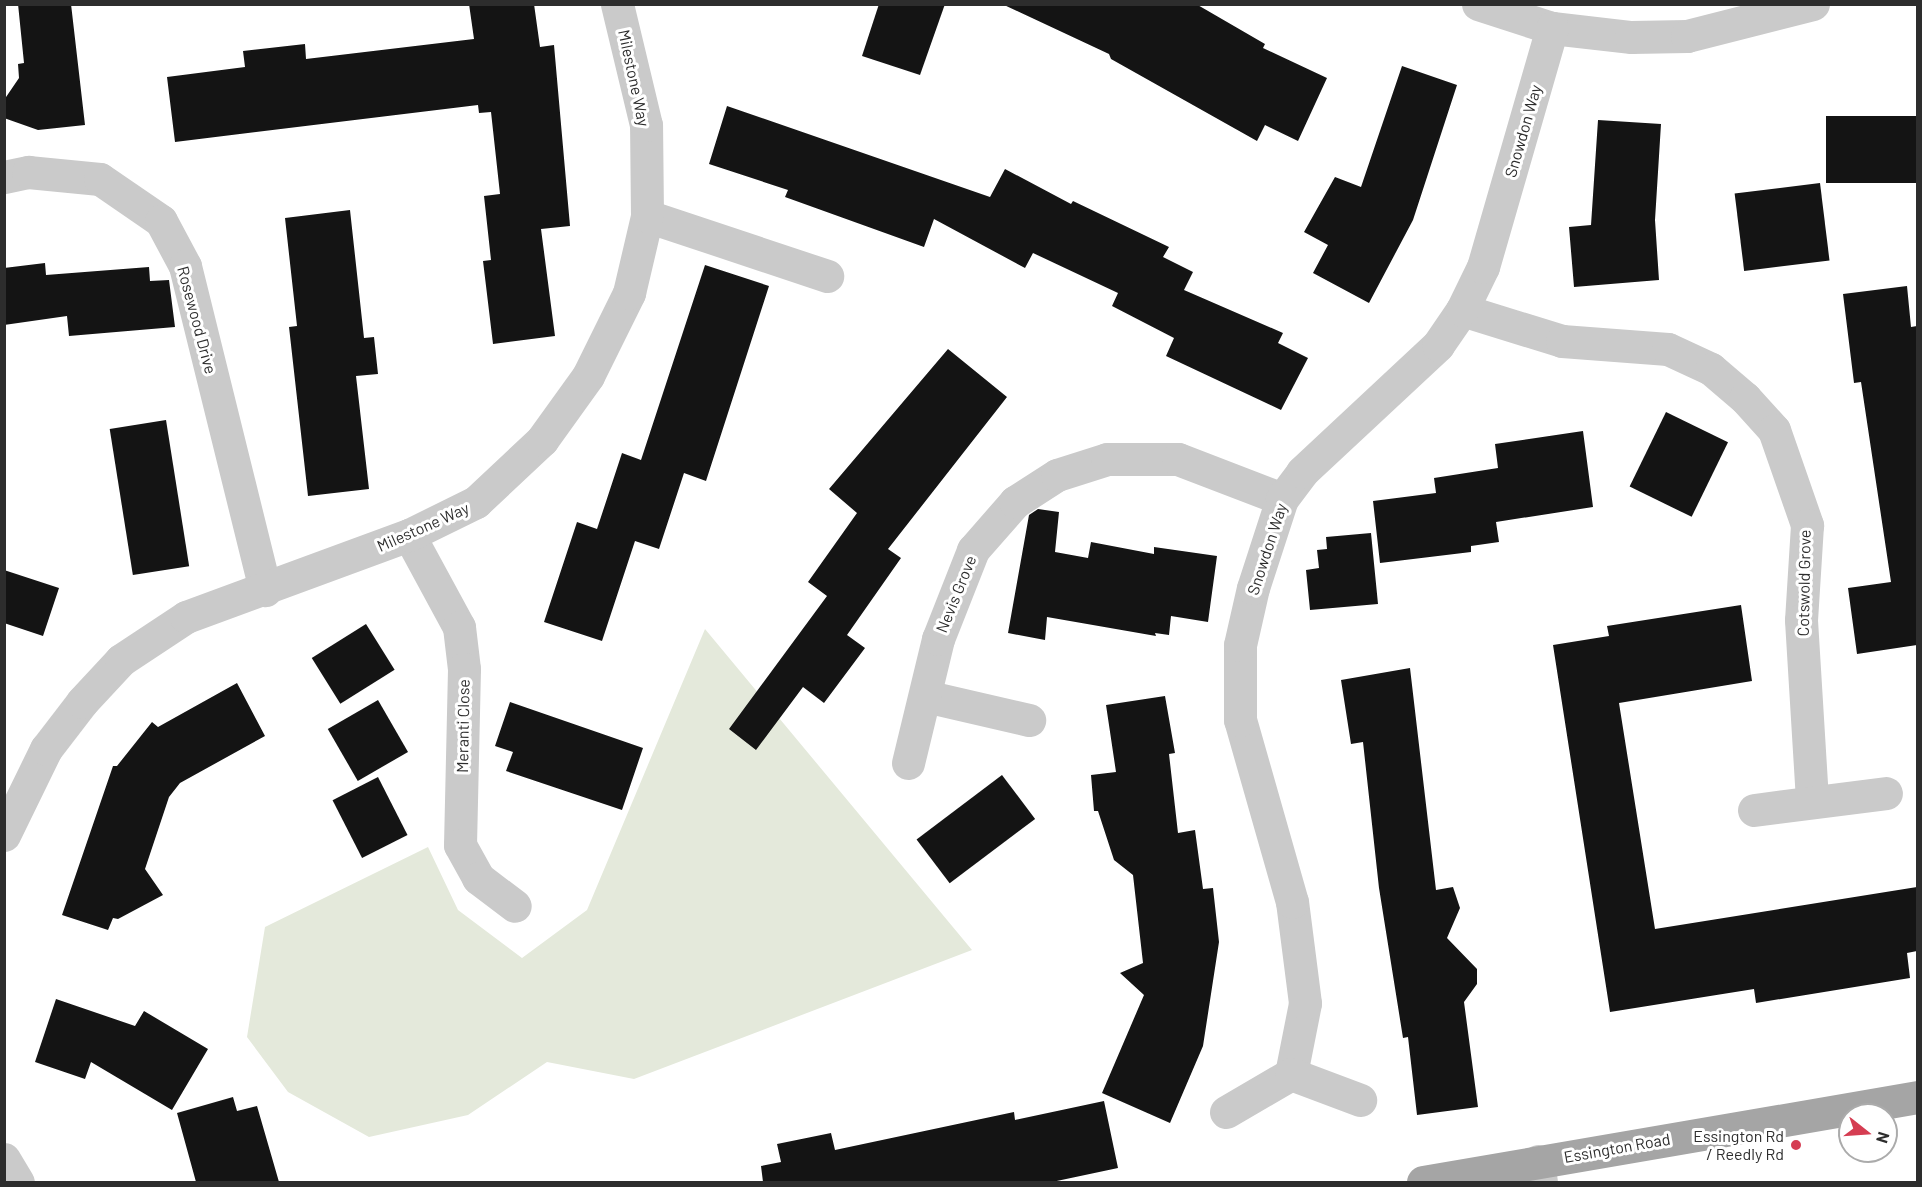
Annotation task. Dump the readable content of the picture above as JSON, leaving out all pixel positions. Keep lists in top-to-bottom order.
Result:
{
  "streets": {
    "main road": ["Essington Road"],
    "street": [
      "Milestone Way",
      "Snowdon Way",
      "Rosewood Drive",
      "Cotswold Grove",
      "Nevis Grove",
      "Meranti Close"
    ]
  },
  "crossings": [
    ["Milestone Way", "Rosewood Drive"],
    ["Milestone Way", "Meranti Close"],
    ["Snowdon Way", "Cotswold Grove"],
    ["Snowdon Way", "Nevis Grove"]
  ],
  "places": ["Essington Rd / Reedly Rd"],
  "north": "right"
}
